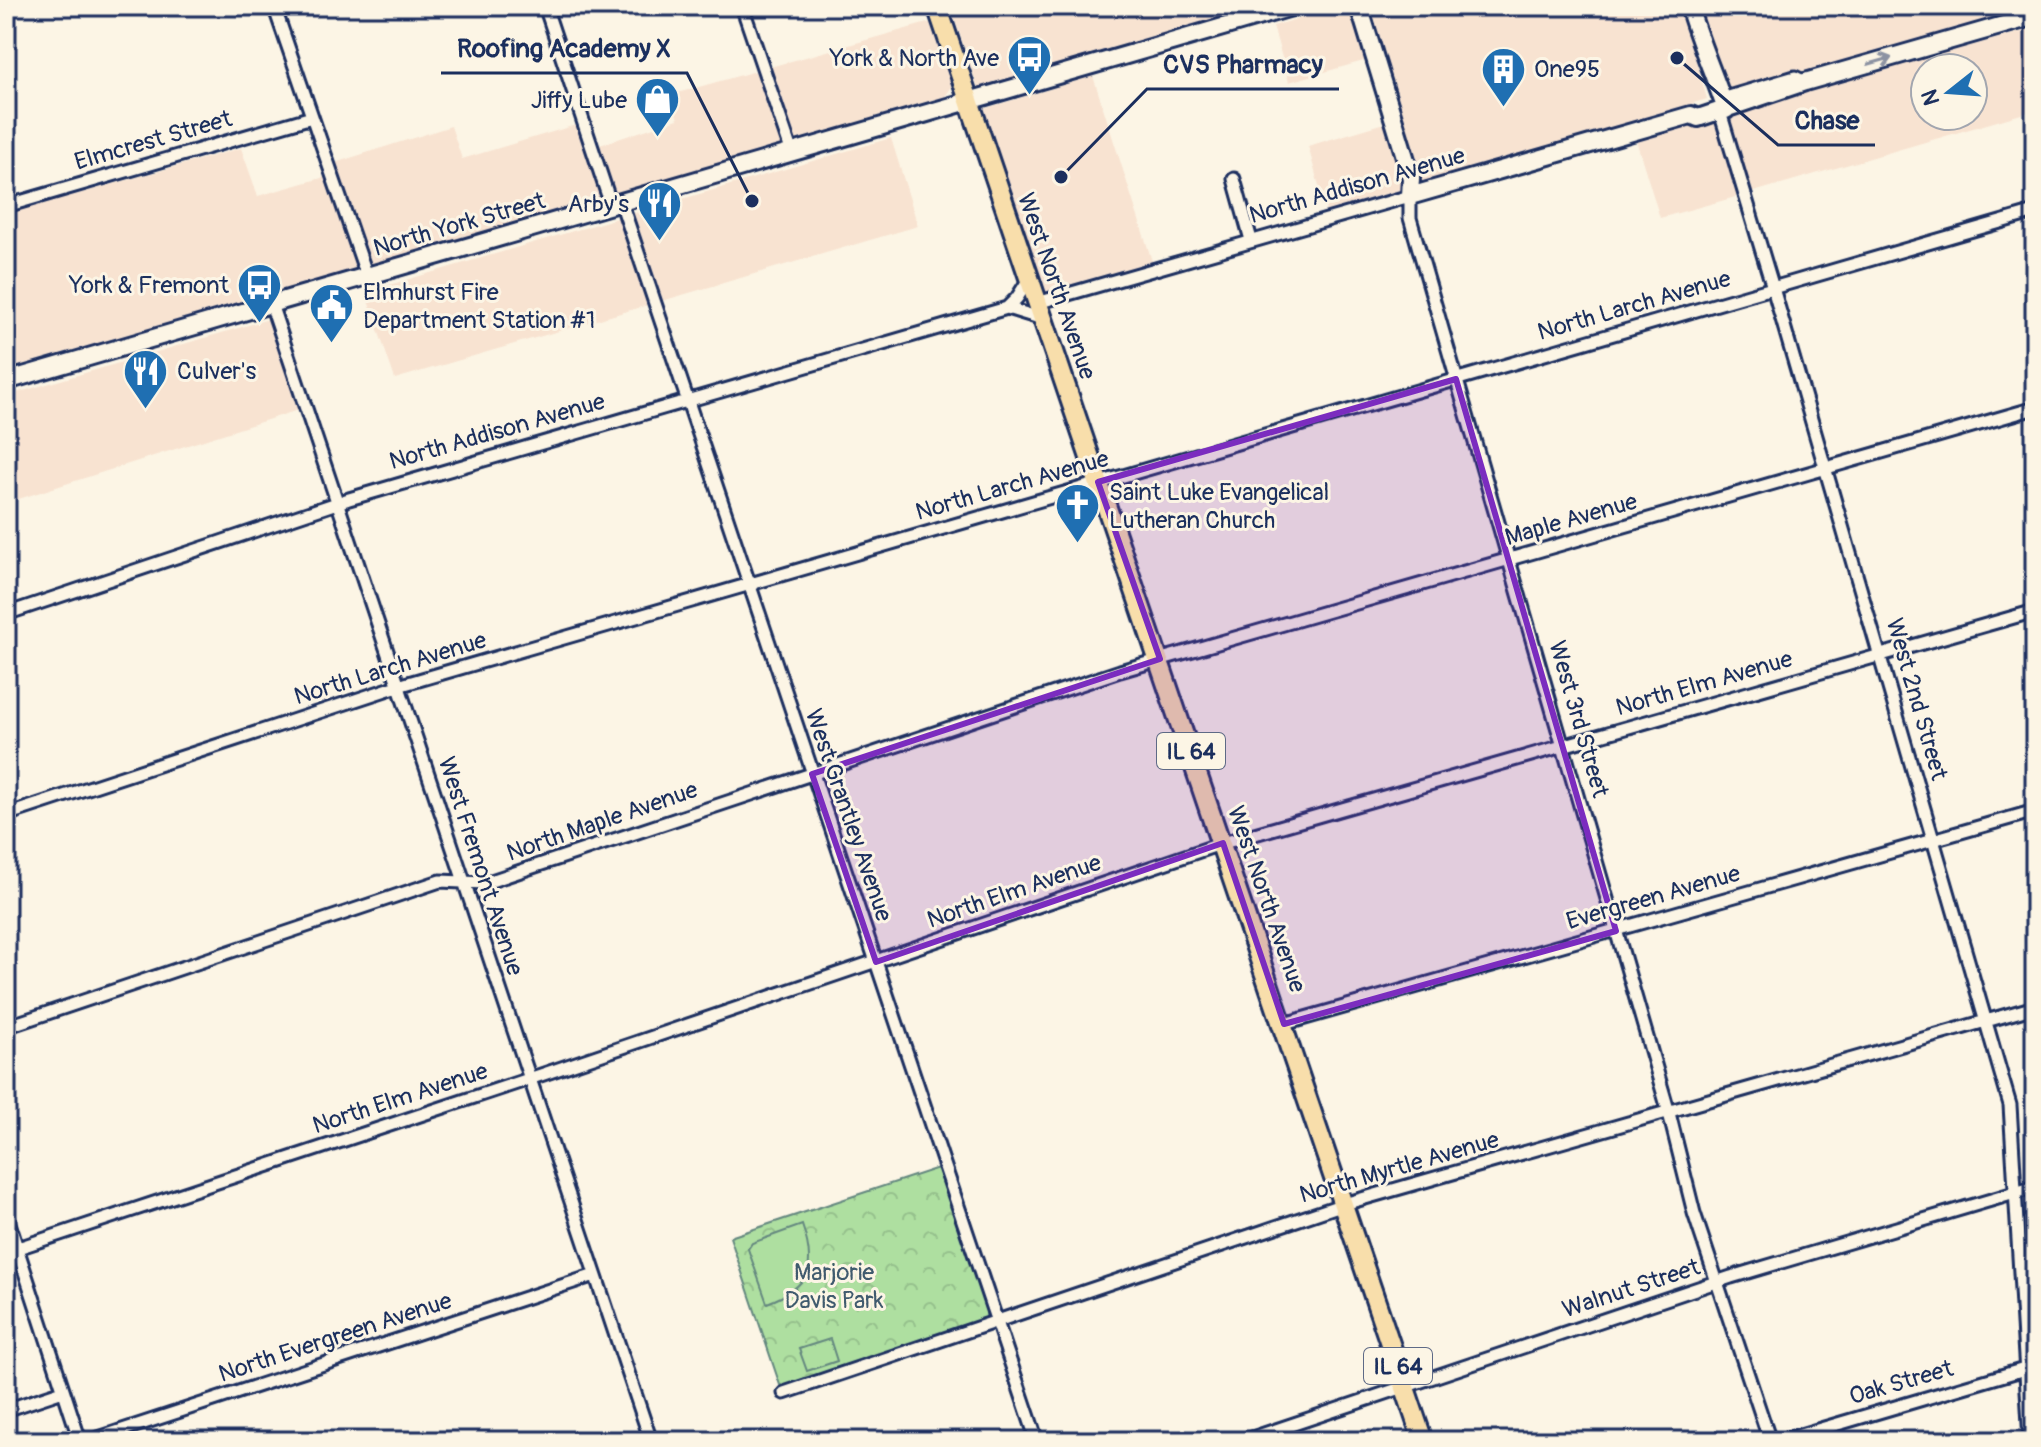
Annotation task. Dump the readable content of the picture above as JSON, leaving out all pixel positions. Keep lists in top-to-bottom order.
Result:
{
  "streets": {
    "main road": [
      "North Addison Avenue",
      "North York Street",
      "West North Avenue",
      "West 2nd Street",
      "West 3rd Street",
      "IL 64"
    ],
    "street": [
      "Elmcrest Street",
      "North Larch Avenue",
      "Maple Avenue",
      "North Elm Avenue",
      "West Grantley Avenue",
      "North Maple Avenue",
      "West Fremont Avenue",
      "Evergreen Avenue",
      "North Myrtle Avenue",
      "Walnut Street",
      "North Evergreen Avenue",
      "Oak Street"
    ]
  },
  "crossings": [
    ["North Addison Avenue", "West North Avenue"],
    ["North Addison Avenue", "West 2nd Street"],
    ["North Addison Avenue", "West 3rd Street"],
    ["North Addison Avenue", "West Grantley Avenue"],
    ["North Addison Avenue", "West Fremont Avenue"],
    ["North York Street", "West North Avenue"],
    ["North York Street", "IL 64"],
    ["North York Street", "West Grantley Avenue"],
    ["North York Street", "West Fremont Avenue"],
    ["West North Avenue", "North Larch Avenue"],
    ["West North Avenue", "Maple Avenue"],
    ["West North Avenue", "North Elm Avenue"],
    ["West North Avenue", "IL 64"],
    ["West North Avenue", "Evergreen Avenue"],
    ["West North Avenue", "North Myrtle Avenue"],
    ["West North Avenue", "Walnut Street"],
    ["North Larch Avenue", "West 2nd Street"],
    ["North Larch Avenue", "West 3rd Street"],
    ["North Larch Avenue", "West Grantley Avenue"],
    ["North Larch Avenue", "West Fremont Avenue"],
    ["Maple Avenue", "West 2nd Street"],
    ["Maple Avenue", "West 3rd Street"],
    ["Maple Avenue", "North Maple Avenue"],
    ["North Elm Avenue", "West 2nd Street"],
    ["North Elm Avenue", "West 3rd Street"],
    ["North Elm Avenue", "West Grantley Avenue"],
    ["North Elm Avenue", "West Fremont Avenue"],
    ["West 2nd Street", "Evergreen Avenue"],
    ["West 2nd Street", "North Myrtle Avenue"],
    ["West 2nd Street", "Walnut Street"],
    ["West 2nd Street", "Oak Street"],
    ["West 3rd Street", "Evergreen Avenue"],
    ["West 3rd Street", "North Myrtle Avenue"],
    ["West 3rd Street", "Walnut Street"],
    ["West Grantley Avenue", "North Maple Avenue"],
    ["West Grantley Avenue", "North Myrtle Avenue"],
    ["North Maple Avenue", "West Fremont Avenue"],
    ["West Fremont Avenue", "North Evergreen Avenue"]
  ],
  "parks": ["Marjorie Davis Park"],
  "places": {
    "other": ["Chase", "CVS Pharmacy", "Roofing Academy X"],
    "bus stop": ["York & North Ave", "York & Fremont"],
    "building": ["One95"],
    "shop": ["Jiffy Lube"],
    "restaurant": ["Arby's", "Culver's"],
    "public building": ["Elmhurst Fire Department Station #1"],
    "church": ["Saint Luke Evangelical Lutheran Church"]
  },
  "north": "left"
}
